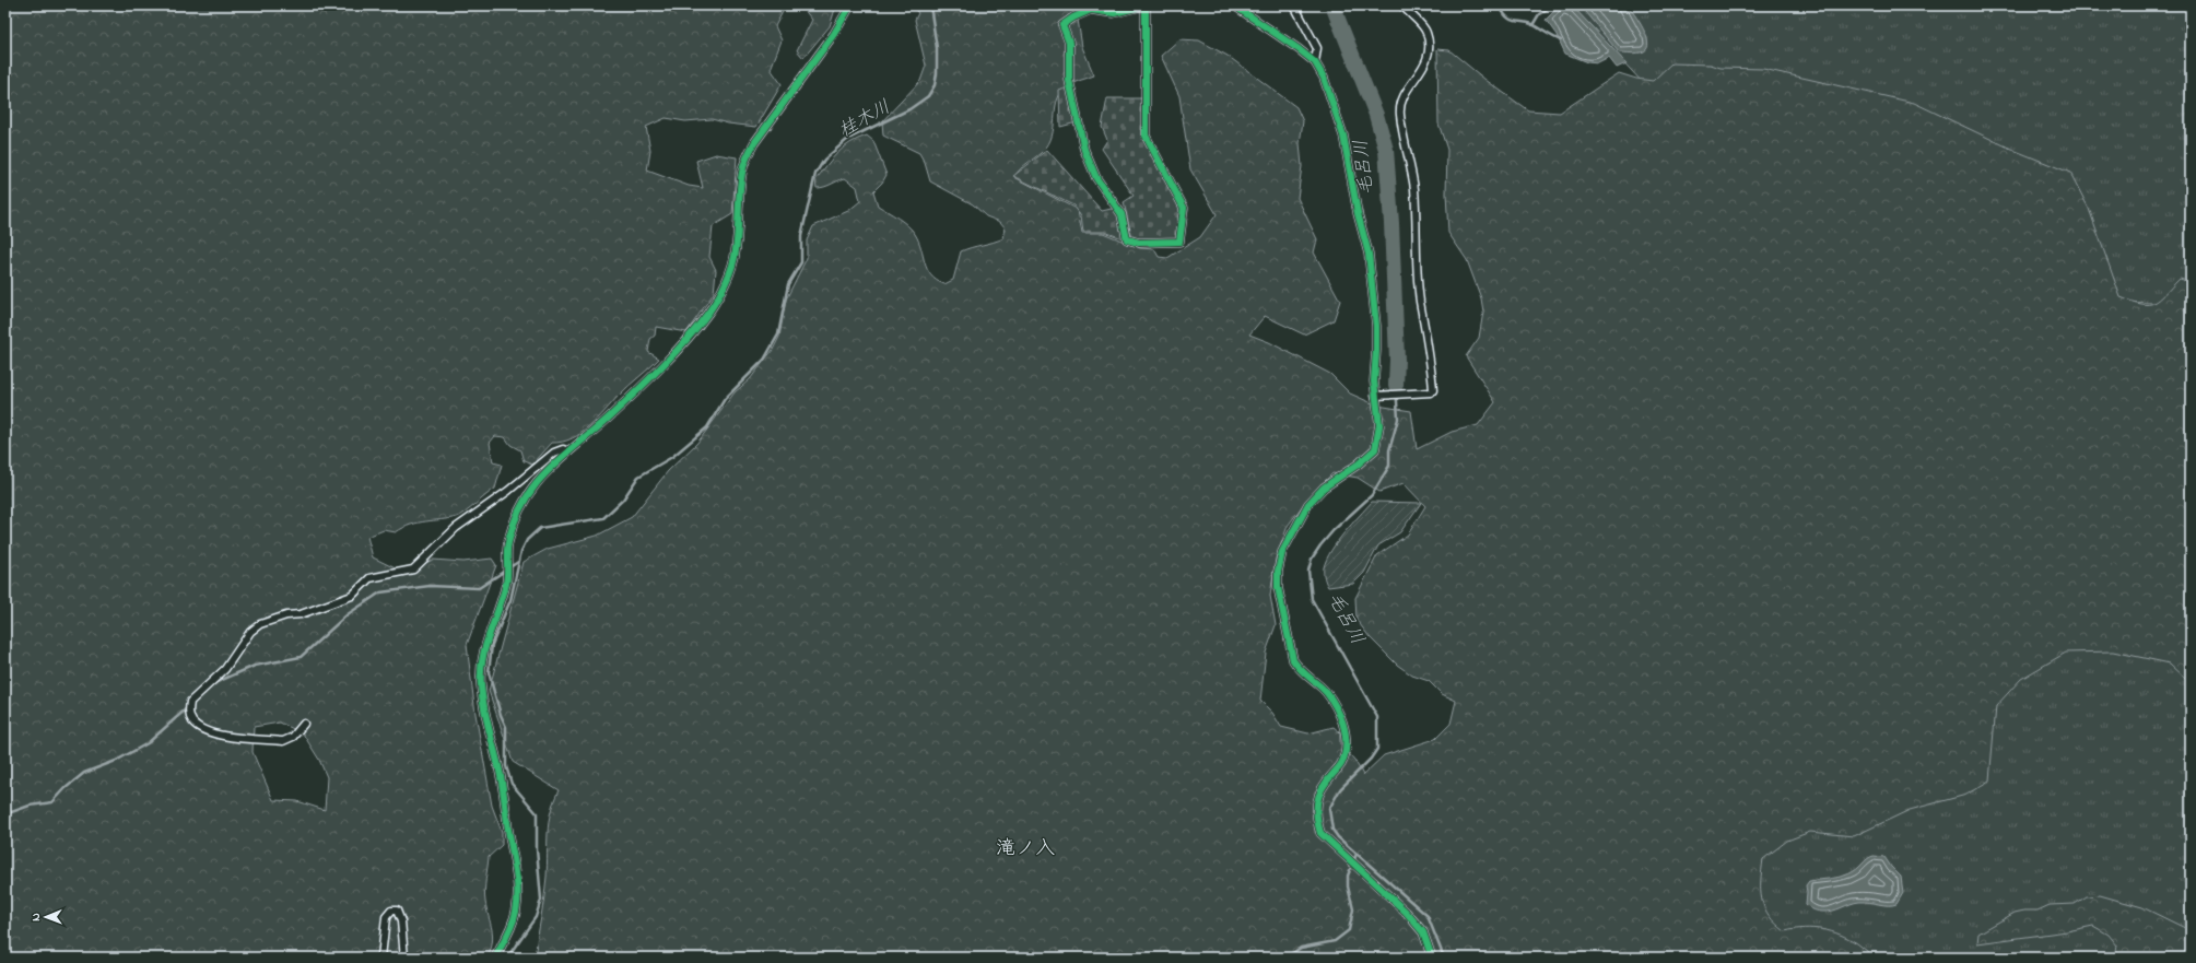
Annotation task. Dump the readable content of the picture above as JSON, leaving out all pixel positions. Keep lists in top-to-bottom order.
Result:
{
  "districts": ["滝ノ入"],
  "water": ["桂木川", "毛呂川"],
  "north": "left"
}
